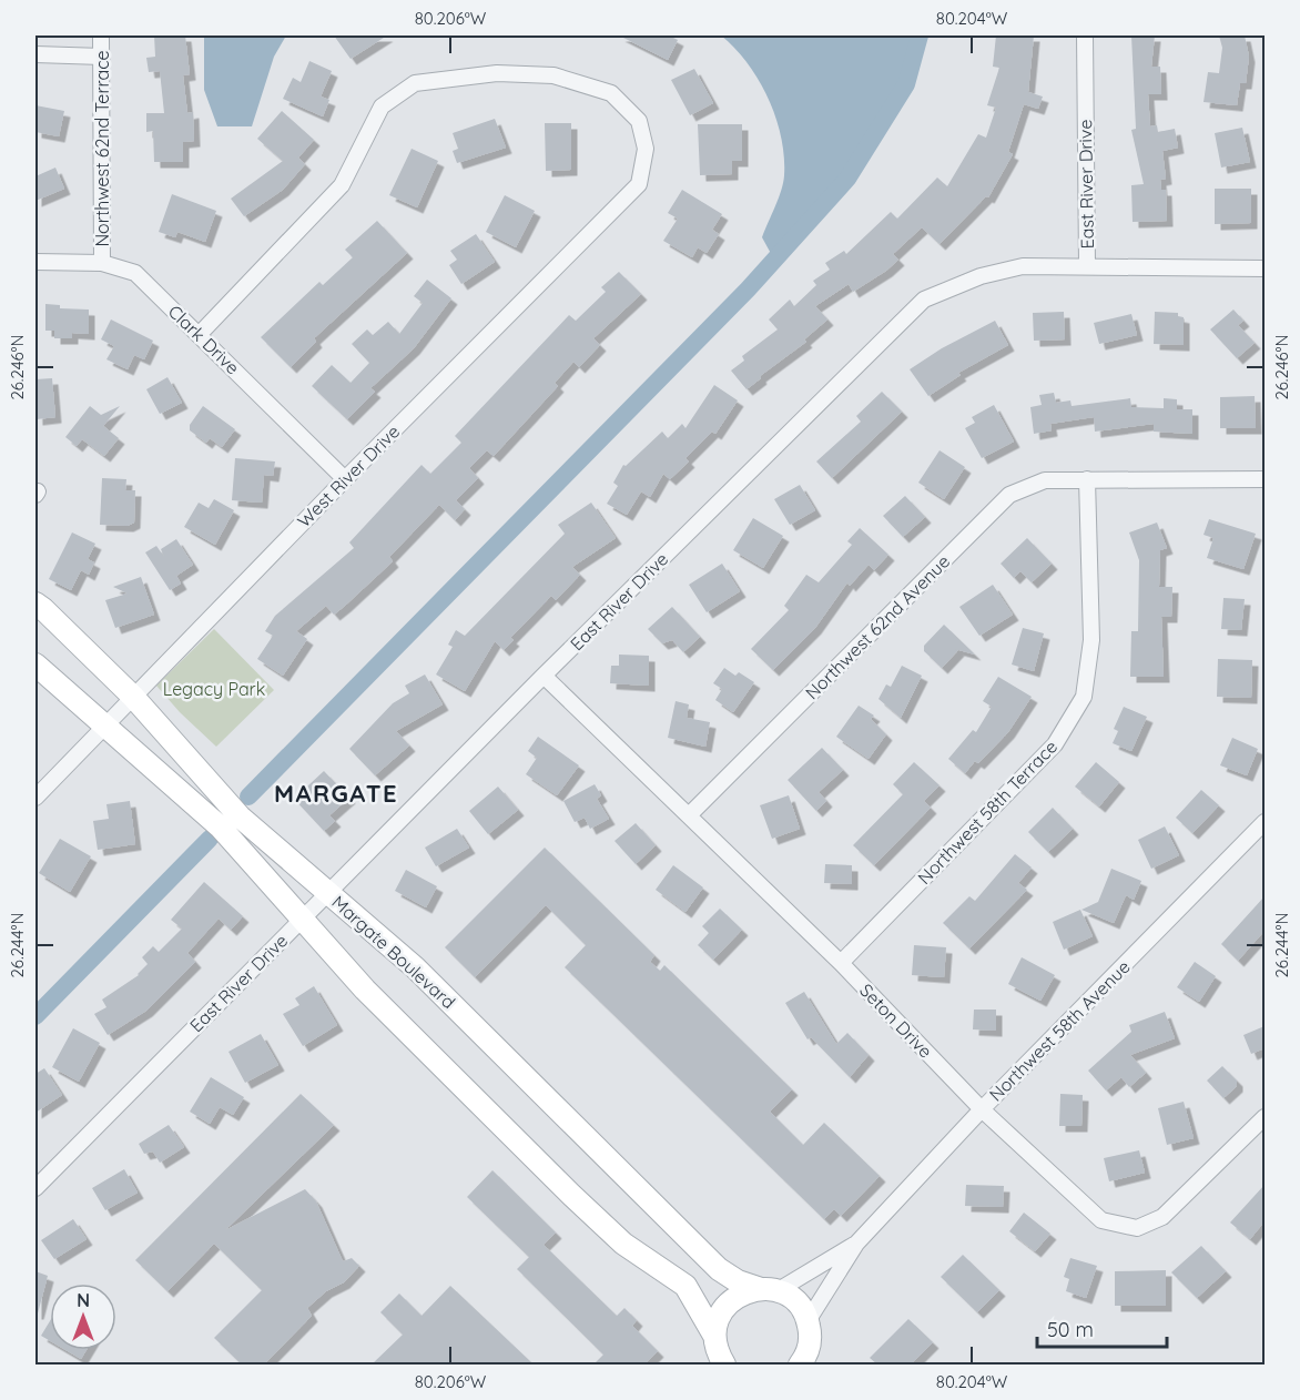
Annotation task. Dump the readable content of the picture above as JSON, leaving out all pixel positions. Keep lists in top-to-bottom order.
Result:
{
  "streets": {
    "street": [
      "Northwest 62nd Terrace",
      "East River Drive",
      "Clark Drive",
      "West River Drive",
      "Northwest 62nd Avenue",
      "Northwest 58th Terrace",
      "Margate Boulevard",
      "Seton Drive",
      "Northwest 58th Avenue"
    ]
  },
  "crossings": [
    ["Northwest 62nd Terrace", "Clark Drive"],
    ["East River Drive", "Margate Boulevard"],
    ["East River Drive", "Seton Drive"],
    ["Clark Drive", "West River Drive"],
    ["West River Drive", "Margate Boulevard"],
    ["Northwest 62nd Avenue", "Northwest 58th Terrace"],
    ["Northwest 62nd Avenue", "Seton Drive"],
    ["Northwest 58th Terrace", "Seton Drive"],
    ["Margate Boulevard", "Northwest 58th Avenue"],
    ["Seton Drive", "Northwest 58th Avenue"]
  ],
  "districts": ["MARGATE"],
  "parks": ["Legacy Park"],
  "scale_bar": "50 m",
  "north": "top",
  "coordinates": [
    "80.206°W",
    "80.204°W",
    "26.246°N",
    "26.244°N"
  ]
}
